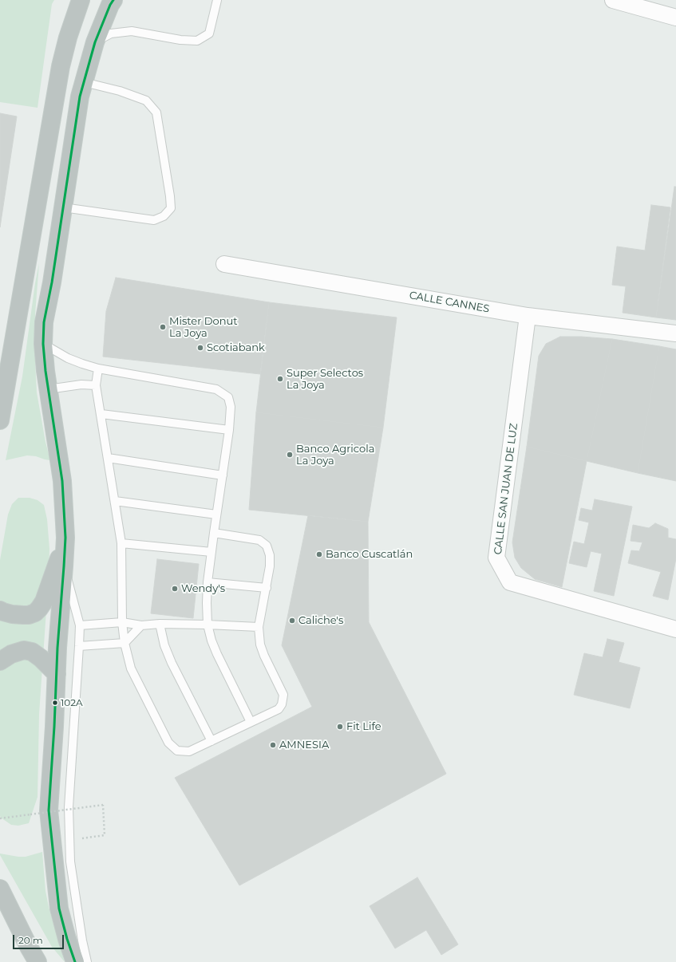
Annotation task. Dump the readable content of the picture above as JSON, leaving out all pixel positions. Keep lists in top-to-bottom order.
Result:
{
  "streets": {
    "street": ["CALLE CANNES", "CALLE SAN JUAN DE LUZ"]
  },
  "crossings": [
    ["CALLE CANNES", "CALLE SAN JUAN DE LUZ"]
  ],
  "places": [
    "Mister Donut La Joya",
    "Scotiabank",
    "Super Selectos La Joya",
    "Banco Agricola La Joya",
    "Banco Cuscatlán",
    "Wendy's",
    "Caliche's",
    "102A",
    "Fit Life",
    "AMNESIA"
  ],
  "lines": ["transit line 20"],
  "scale_bar": "20 m"
}
